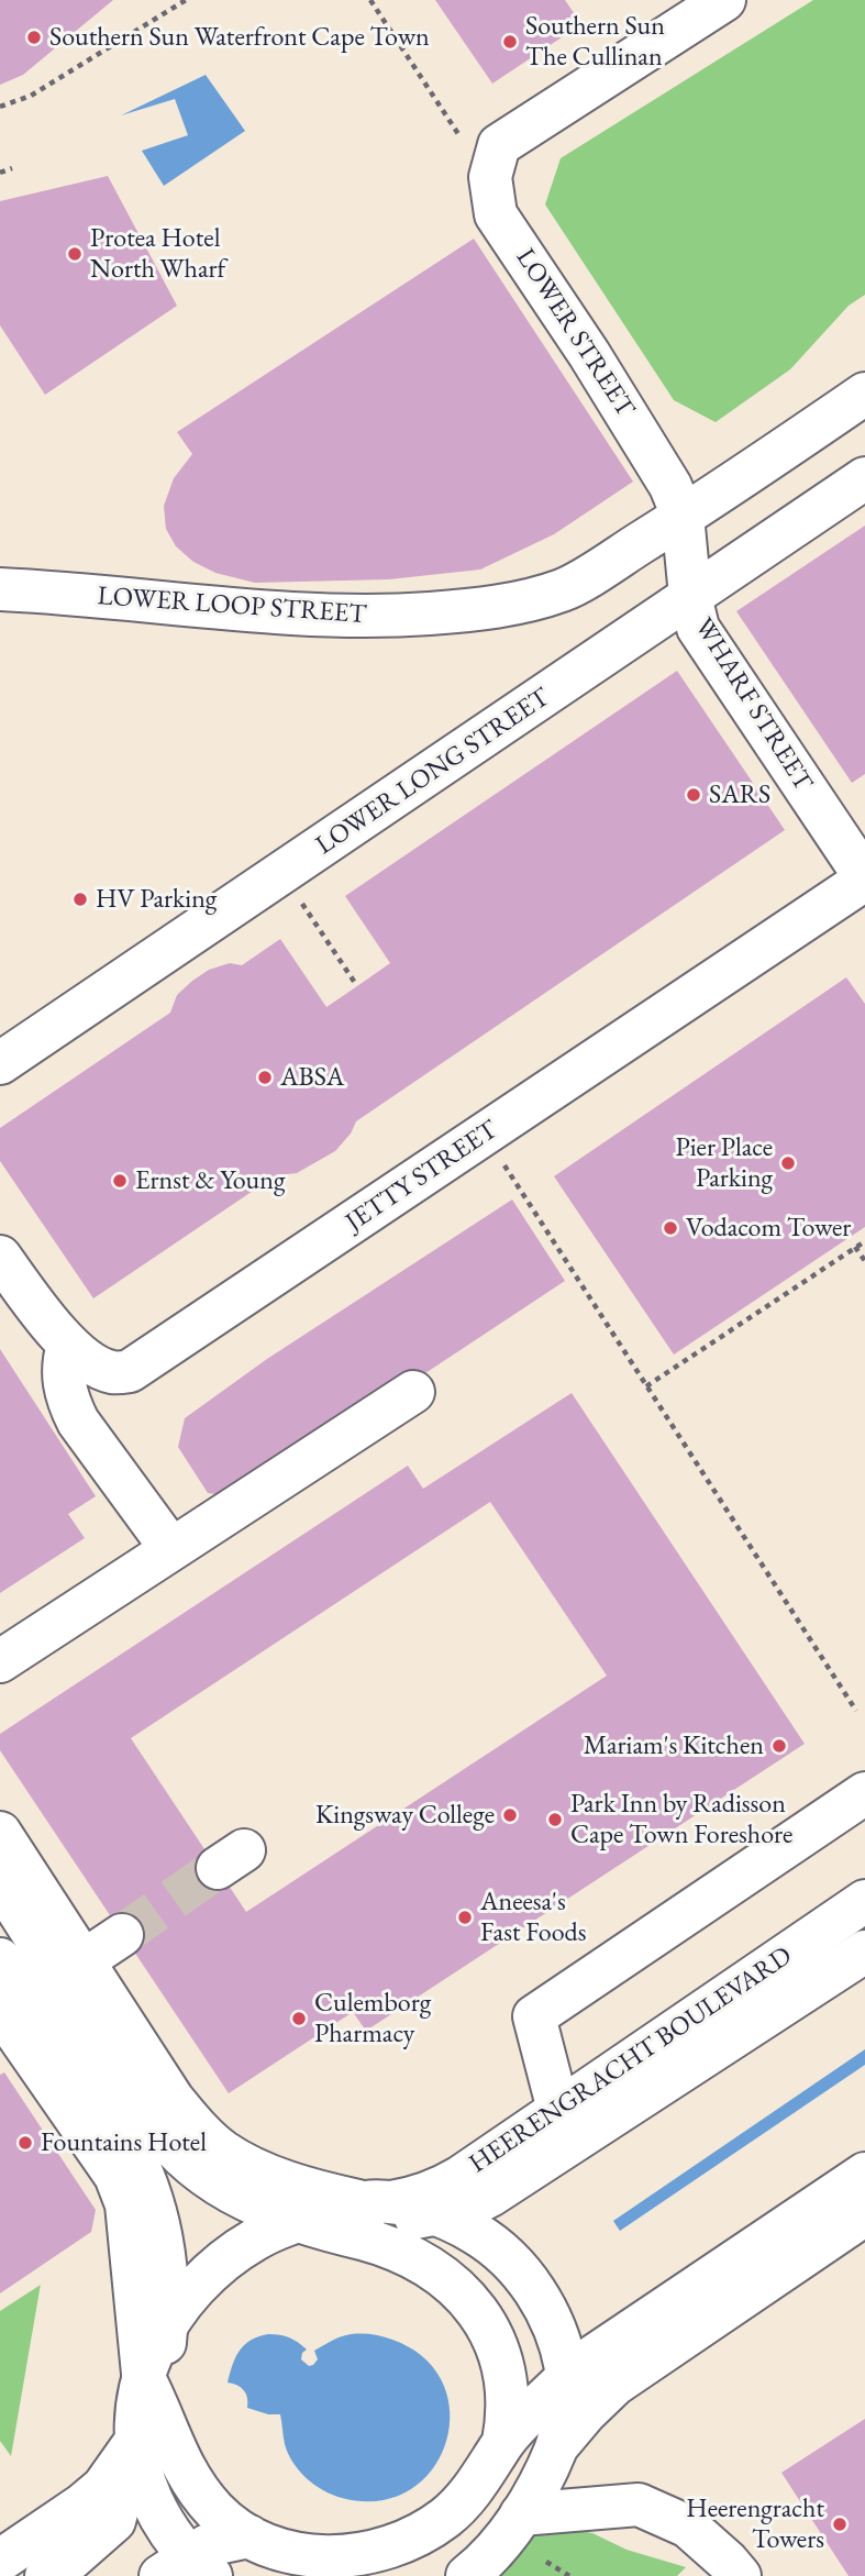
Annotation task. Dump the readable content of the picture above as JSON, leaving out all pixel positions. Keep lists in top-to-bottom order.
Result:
{
  "streets": {
    "street": [
      "LOWER STREET",
      "LOWER LOOP STREET",
      "WHARF STREET",
      "LOWER LONG STREET",
      "JETTY STREET",
      "HEERENGRACHT BOULEVARD"
    ]
  },
  "crossings": [
    ["LOWER STREET", "LOWER LOOP STREET"],
    ["LOWER STREET", "WHARF STREET"],
    ["LOWER LOOP STREET", "WHARF STREET"],
    ["WHARF STREET", "LOWER LONG STREET"],
    ["WHARF STREET", "JETTY STREET"]
  ],
  "places": [
    "Southern Sun Waterfront Cape Town",
    "Southern Sun The Cullinan",
    "Protea Hotel North Wharf",
    "SARS",
    "HV Parking",
    "ABSA",
    "Pier Place Parking",
    "Ernst & Young",
    "Vodacom Tower",
    "Mariam's Kitchen",
    "Kingsway College",
    "Park Inn by Radisson Cape Town Foreshore",
    "Aneesa's Fast Foods",
    "Culemborg Pharmacy",
    "Fountains Hotel",
    "Heerengracht Towers"
  ]
}
